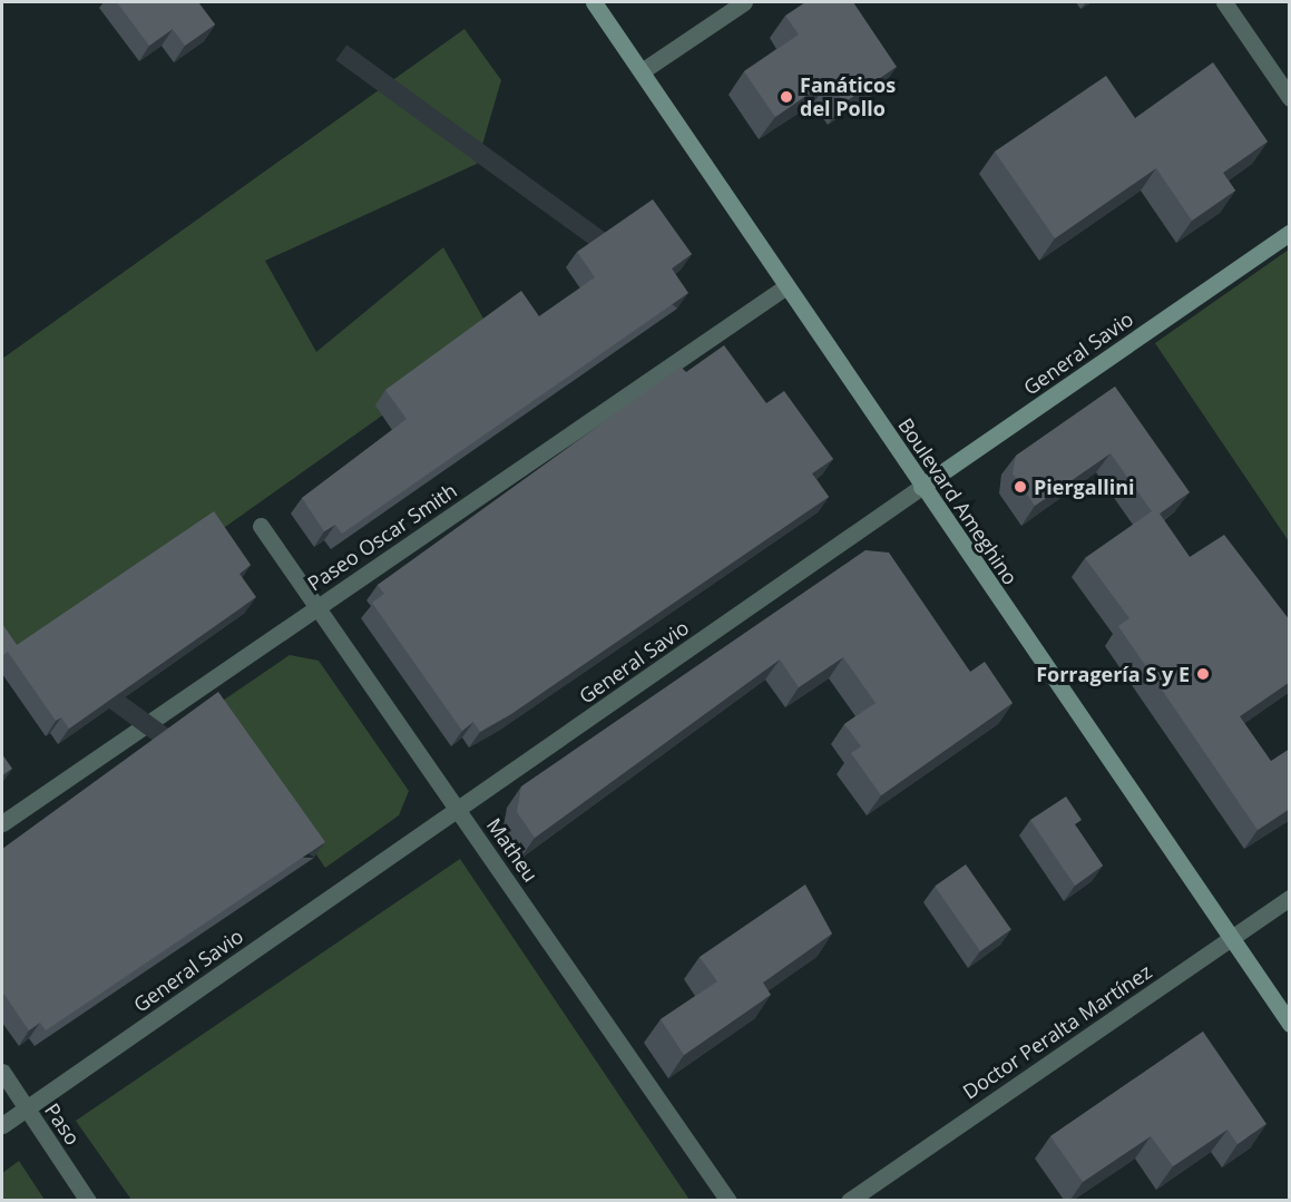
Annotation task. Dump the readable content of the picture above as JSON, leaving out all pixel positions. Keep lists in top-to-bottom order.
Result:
{
  "streets": {
    "main road": ["General Savio", "Boulevard Ameghino"],
    "street": [
      "Paseo Oscar Smith",
      "Matheu",
      "Doctor Peralta Martínez",
      "Paso"
    ]
  },
  "crossings": [
    ["General Savio", "Boulevard Ameghino"],
    ["General Savio", "Matheu"],
    ["General Savio", "Paso"],
    ["Boulevard Ameghino", "Paseo Oscar Smith"],
    ["Boulevard Ameghino", "Doctor Peralta Martínez"],
    ["Paseo Oscar Smith", "Matheu"]
  ],
  "places": ["Fanáticos del Pollo", "Piergallini", "Forragería S y E"]
}
